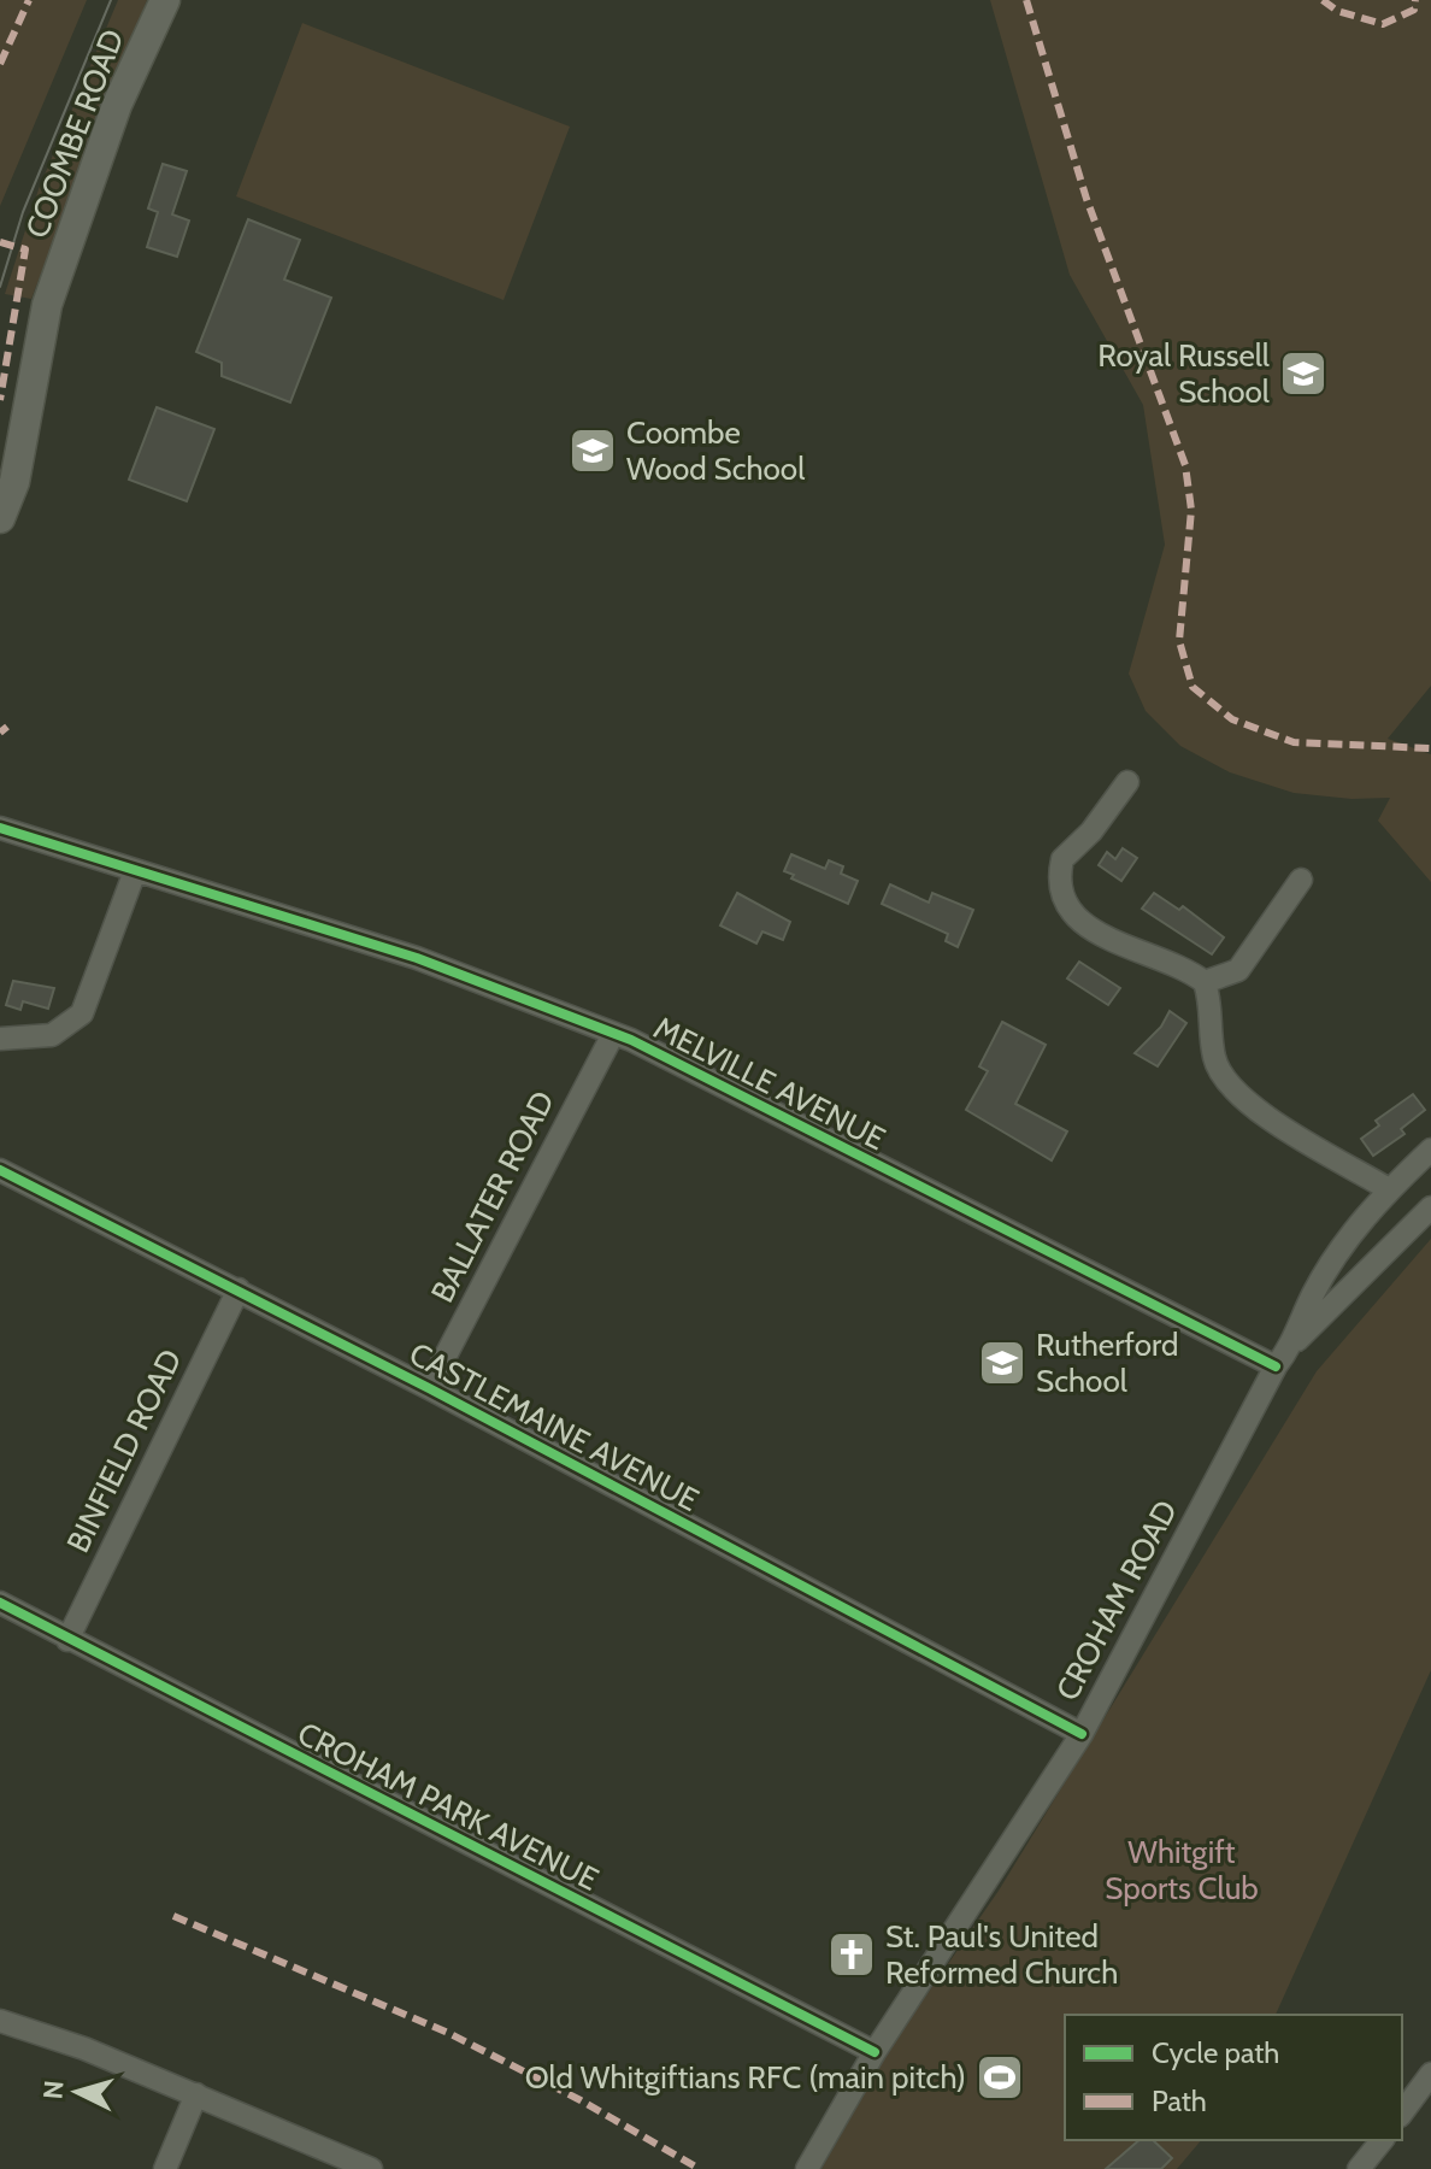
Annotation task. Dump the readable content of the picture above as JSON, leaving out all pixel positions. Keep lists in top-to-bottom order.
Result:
{
  "streets": {
    "main road": ["COOMBE ROAD"],
    "street": [
      "MELVILLE AVENUE",
      "BALLATER ROAD",
      "CASTLEMAINE AVENUE",
      "BINFIELD ROAD",
      "CROHAM ROAD",
      "CROHAM PARK AVENUE"
    ]
  },
  "crossings": [
    ["MELVILLE AVENUE", "BALLATER ROAD"],
    ["MELVILLE AVENUE", "CROHAM ROAD"],
    ["BALLATER ROAD", "CASTLEMAINE AVENUE"],
    ["CASTLEMAINE AVENUE", "BINFIELD ROAD"],
    ["CASTLEMAINE AVENUE", "CROHAM ROAD"],
    ["BINFIELD ROAD", "CROHAM PARK AVENUE"],
    ["CROHAM ROAD", "CROHAM PARK AVENUE"]
  ],
  "parks": ["Whitgift Sports Club"],
  "places": {
    "school or university": ["Royal Russell School", "Coombe Wood School", "Rutherford School"],
    "church": ["St. Paul's United Reformed Church"],
    "sports": ["Old Whitgiftians RFC (main pitch)"]
  },
  "legend": ["Cycle path", "Path"],
  "north": "left"
}
